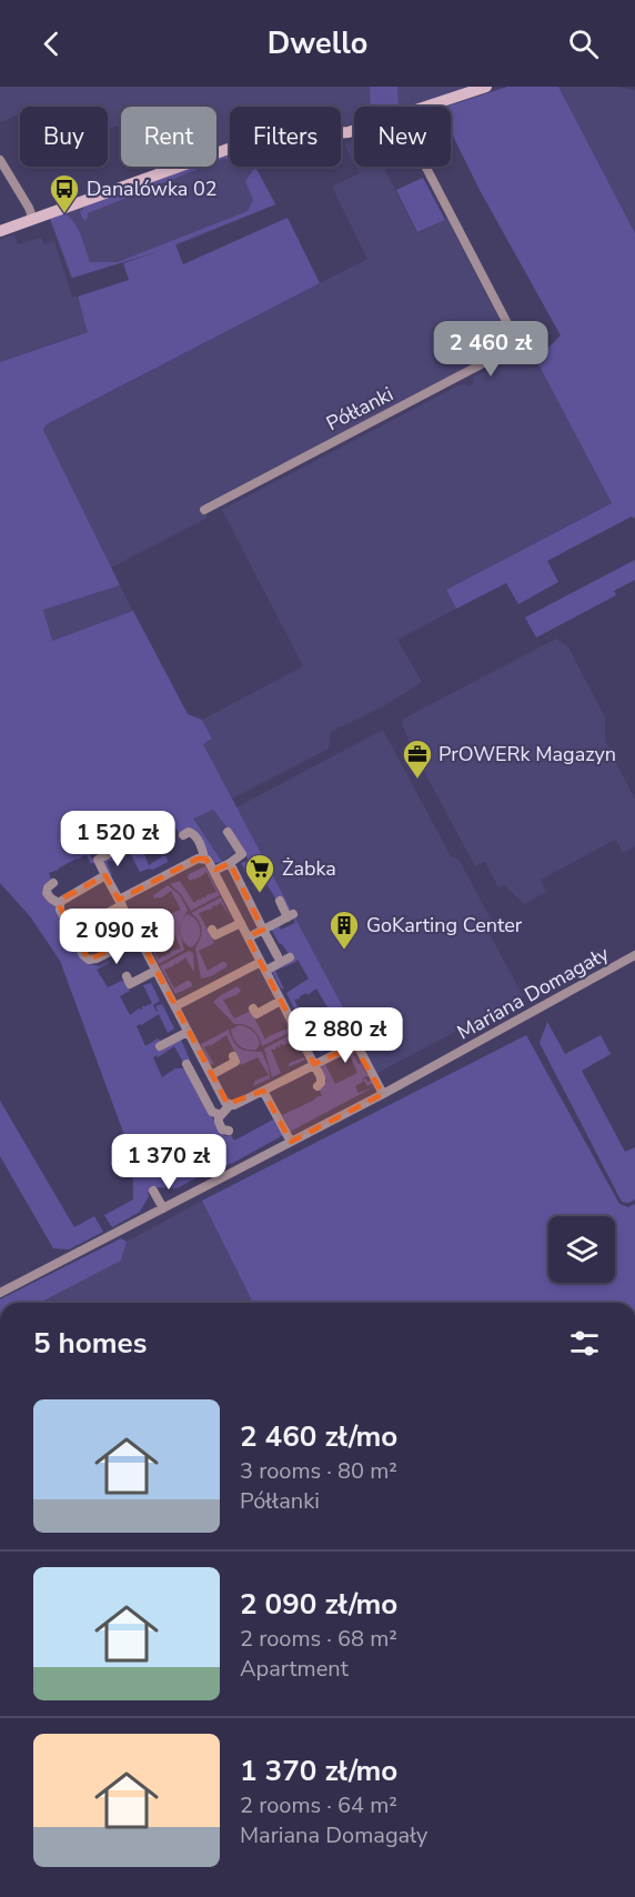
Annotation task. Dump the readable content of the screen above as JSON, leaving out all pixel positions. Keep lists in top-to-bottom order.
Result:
{
  "streets": {
    "street": ["Półłanki", "Mariana Domagały"]
  },
  "places": {
    "bus stop": ["Danalówka 02"],
    "office": ["PrOWERk Magazyn"],
    "supermarket": ["Żabka"],
    "building": ["GoKarting Center"]
  },
  "page": {
    "header": "Dwello",
    "chip": [
      "Buy",
      "Rent",
      "Filters",
      "New"
    ],
    "price": [
      "2 460 zł",
      "1 520 zł",
      "2 090 zł",
      "2 880 zł",
      "1 370 zł"
    ],
    "heading": "5 homes",
    "list": [
      {
        "name": "2 460 zł/mo",
        "note": "3 rooms · 80 m² · Półłanki"
      },
      {
        "name": "2 090 zł/mo",
        "note": "2 rooms · 68 m² · Apartment"
      },
      {
        "name": "1 370 zł/mo",
        "note": "2 rooms · 64 m² · Mariana Domagały"
      }
    ]
  }
}
